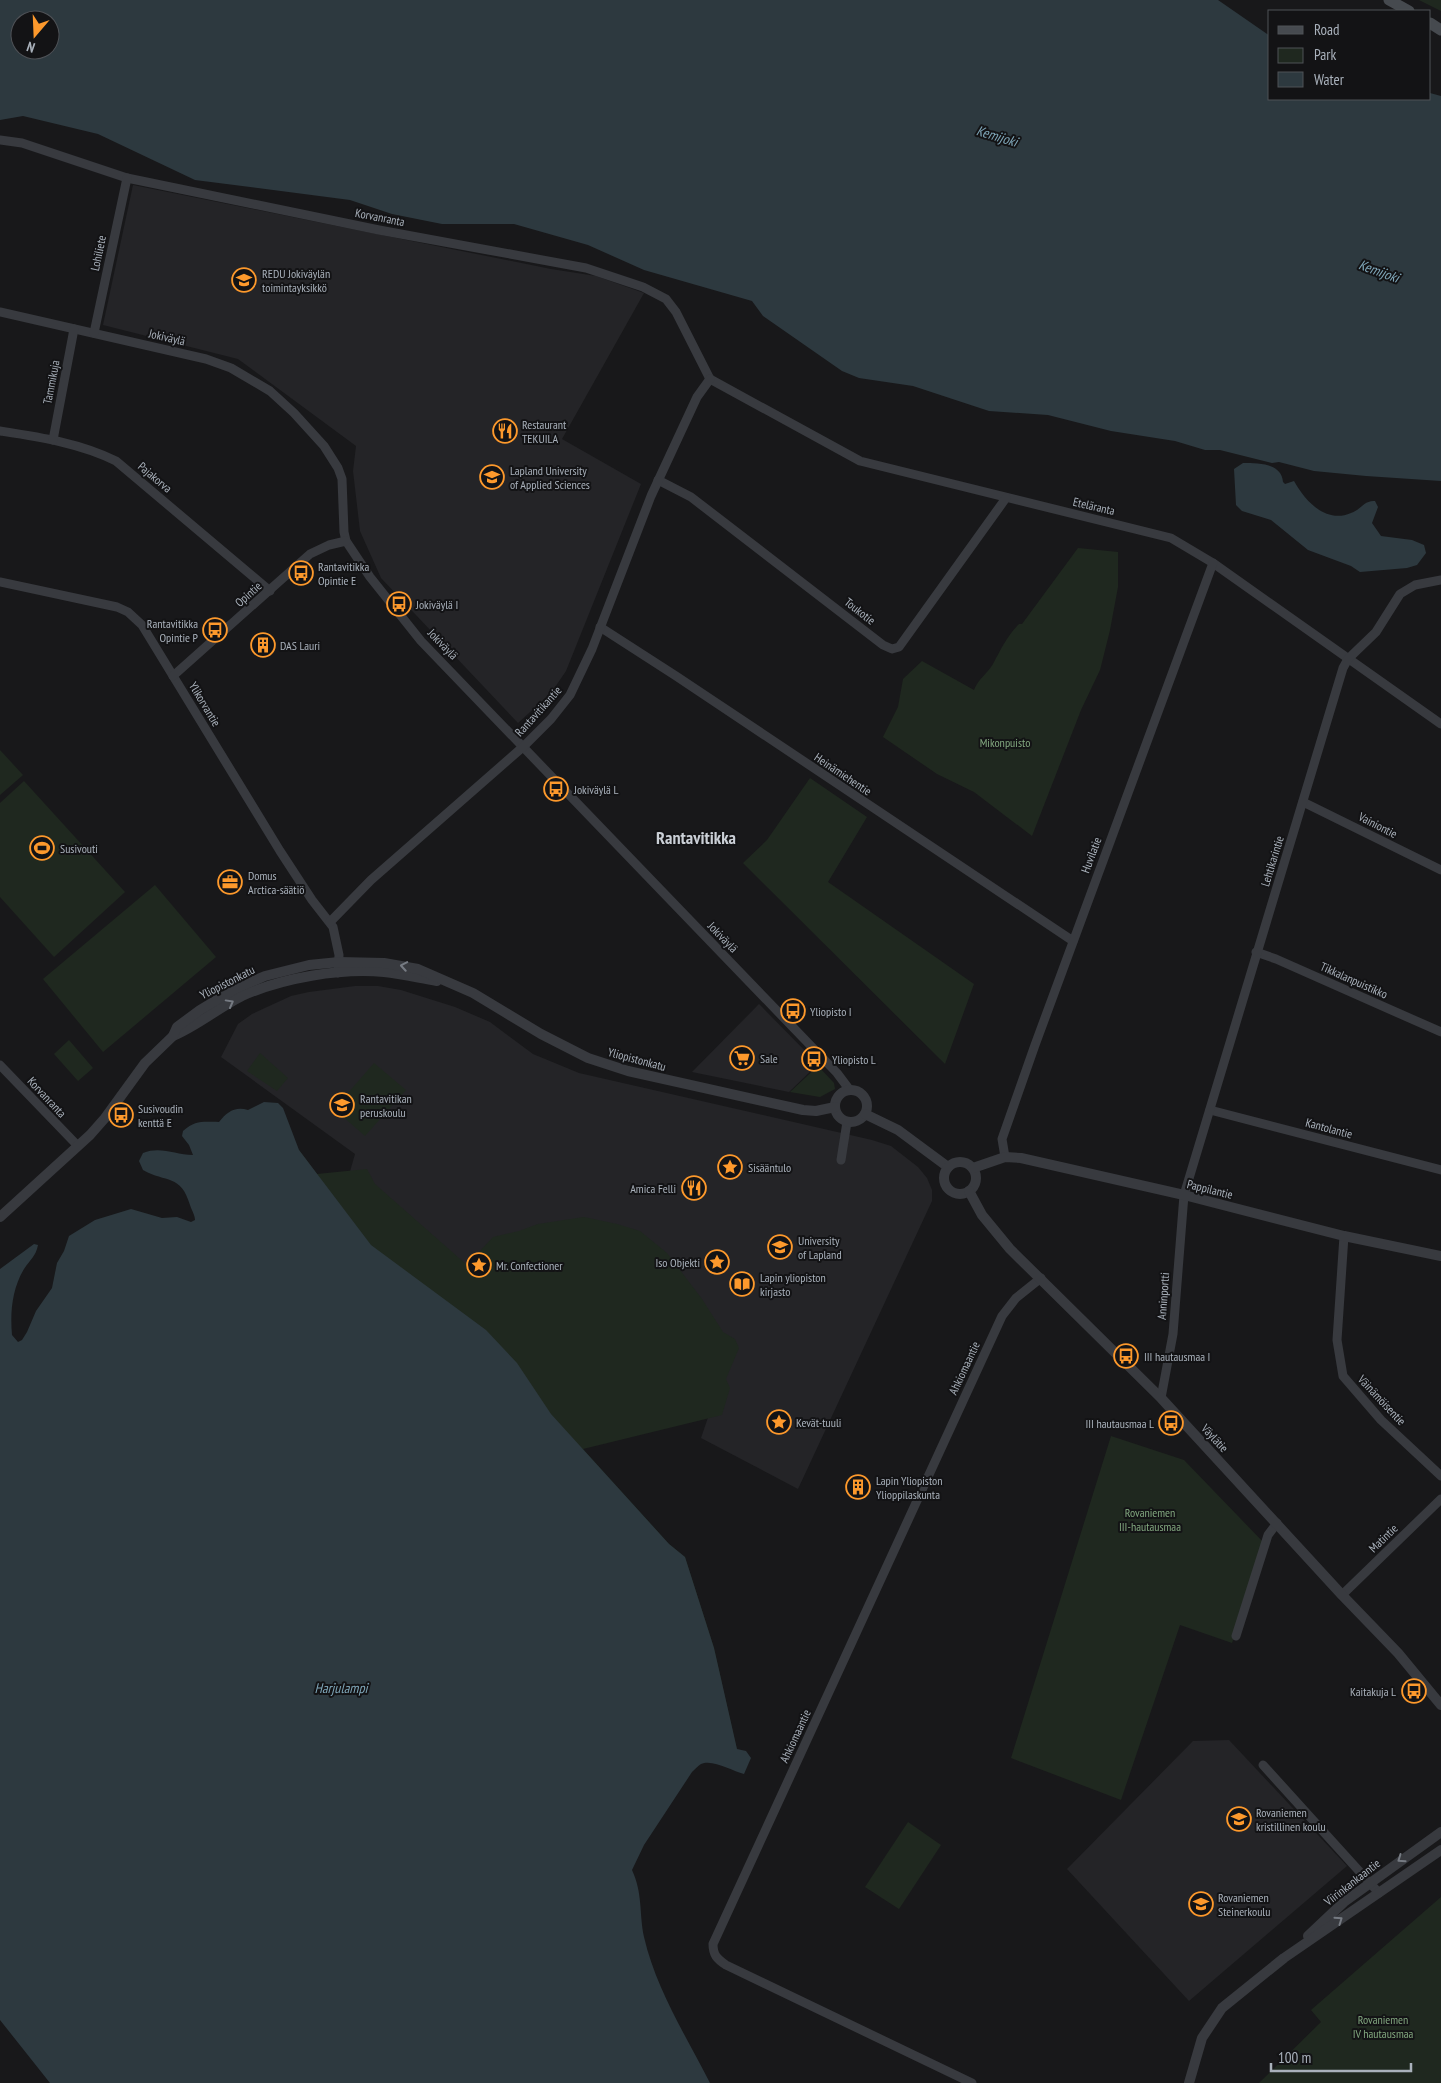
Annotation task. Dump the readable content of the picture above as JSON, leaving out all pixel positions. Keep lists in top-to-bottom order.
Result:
{
  "streets": {
    "street": [
      "Korvanranta",
      "Lohiliete",
      "Jokiväylä",
      "Tammikuja",
      "Pajakorva",
      "Eteläranta",
      "Opintie",
      "Toukotie",
      "Ylikorvantie",
      "Rantavitikantie",
      "Heinämiehentie",
      "Vainiontie",
      "Huvilatie",
      "Lehtikarintie",
      "Tikkalanpuistikko",
      "Yliopistonkatu",
      "Kantolantie",
      "Pappilantie",
      "Anninportti",
      "Ahkiomaantie",
      "Väinämöisentie",
      "Väylätie",
      "Matintie",
      "Viirinkankaantie"
    ]
  },
  "crossings": [
    ["Korvanranta", "Lohiliete"],
    ["Korvanranta", "Eteläranta"],
    ["Korvanranta", "Rantavitikantie"],
    ["Korvanranta", "Yliopistonkatu"],
    ["Lohiliete", "Jokiväylä"],
    ["Jokiväylä", "Tammikuja"],
    ["Jokiväylä", "Opintie"],
    ["Jokiväylä", "Rantavitikantie"],
    ["Jokiväylä", "Yliopistonkatu"],
    ["Tammikuja", "Pajakorva"],
    ["Pajakorva", "Opintie"],
    ["Eteläranta", "Toukotie"],
    ["Eteläranta", "Rantavitikantie"],
    ["Eteläranta", "Huvilatie"],
    ["Eteläranta", "Lehtikarintie"],
    ["Opintie", "Ylikorvantie"],
    ["Toukotie", "Rantavitikantie"],
    ["Ylikorvantie", "Rantavitikantie"],
    ["Rantavitikantie", "Heinämiehentie"],
    ["Heinämiehentie", "Huvilatie"],
    ["Vainiontie", "Lehtikarintie"],
    ["Huvilatie", "Pappilantie"],
    ["Lehtikarintie", "Tikkalanpuistikko"],
    ["Lehtikarintie", "Kantolantie"],
    ["Lehtikarintie", "Pappilantie"],
    ["Lehtikarintie", "Anninportti"],
    ["Pappilantie", "Anninportti"],
    ["Pappilantie", "Väinämöisentie"],
    ["Pappilantie", "Väylätie"],
    ["Anninportti", "Väylätie"],
    ["Ahkiomaantie", "Väylätie"],
    ["Väylätie", "Matintie"]
  ],
  "districts": ["Rantavitikka"],
  "water": ["Kemijoki", "Harjulampi"],
  "parks": ["Mikonpuisto", "Rovaniemen III-hautausmaa", "Rovaniemen IV hautausmaa"],
  "places": {
    "school or university": [
      "REDU Jokiväylän toimintayksikkö",
      "Lapland University of Applied Sciences",
      "Rantavitikan peruskoulu",
      "University of Lapland",
      "Rovaniemen kristillinen koulu",
      "Rovaniemen Steinerkoulu"
    ],
    "restaurant": ["Restaurant TEKUILA", "Amica Felli"],
    "bus stop": [
      "Rantavitikka Opintie E",
      "Jokiväylä I",
      "Rantavitikka Opintie P",
      "Jokiväylä L",
      "Yliopisto I",
      "Yliopisto L",
      "Susivoudin kenttä E",
      "III hautausmaa I",
      "III hautausmaa L",
      "Kaitakuja L"
    ],
    "building": ["DAS Lauri", "Lapin Yliopiston Ylioppilaskunta"],
    "sports": ["Susivouti"],
    "office": ["Domus Arctica-säätiö"],
    "supermarket": ["Sale"],
    "place": [
      "Sisääntulo",
      "Iso Objekti",
      "Mr. Confectioner",
      "Kevät-tuuli"
    ],
    "library": ["Lapin yliopiston kirjasto"]
  },
  "legend": ["Road", "Park", "Water"],
  "scale_bar": "100 m",
  "north": "bottom"
}
